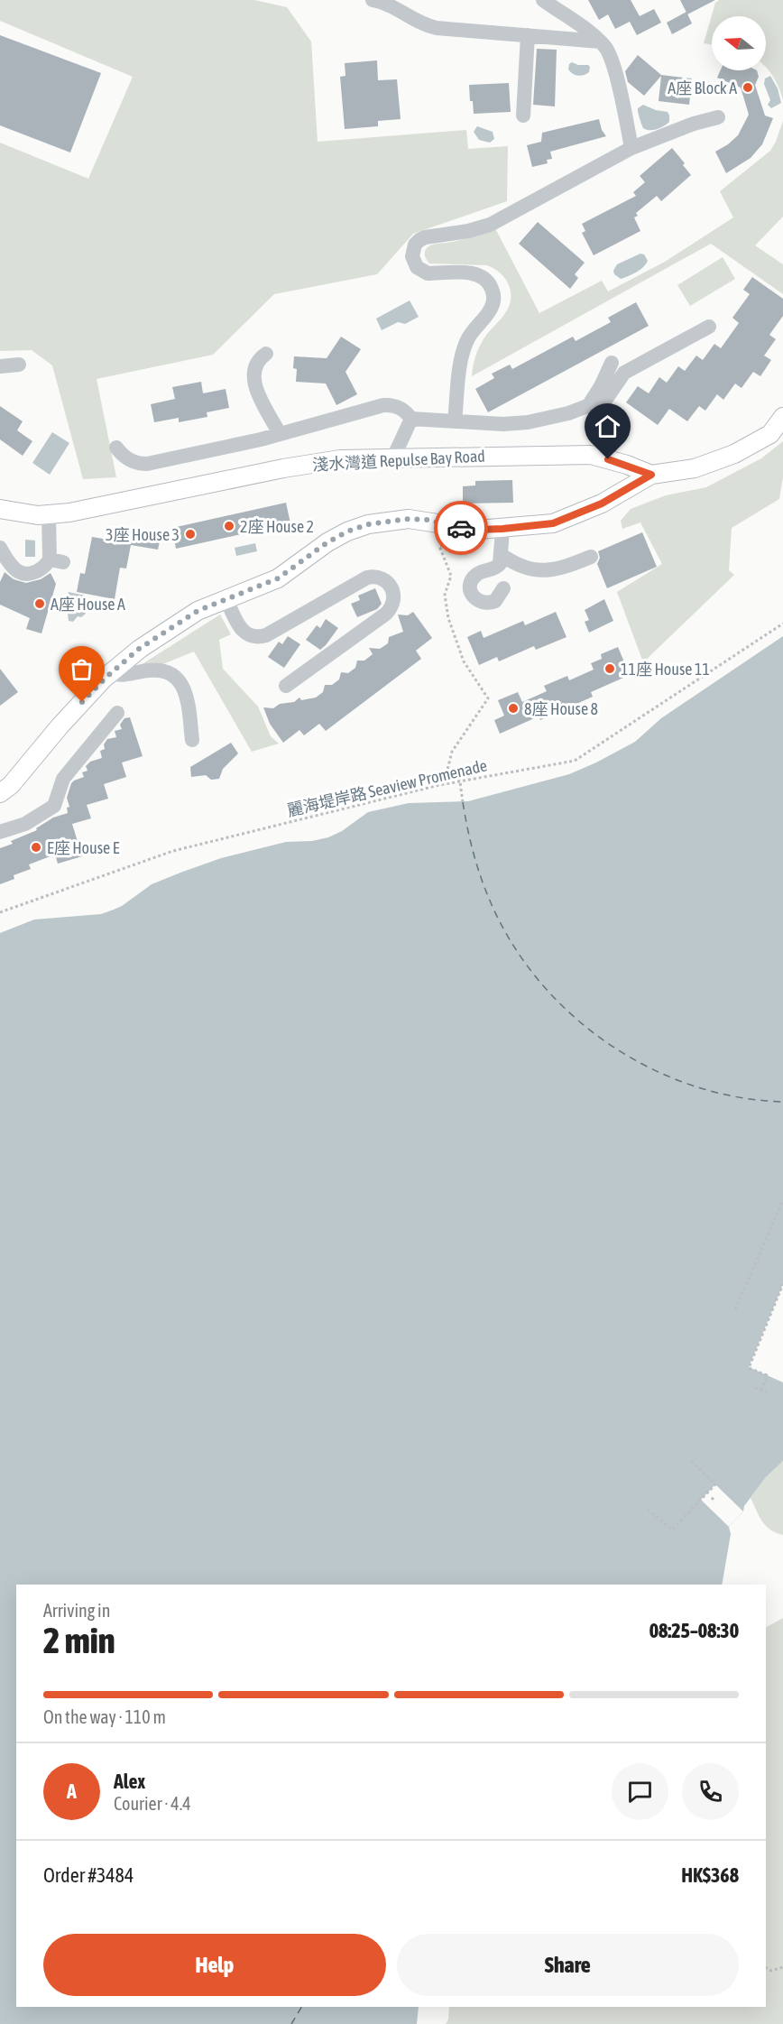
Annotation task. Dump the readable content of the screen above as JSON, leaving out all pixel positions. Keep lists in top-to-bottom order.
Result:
{
  "streets": {
    "main road": ["淺水灣道 Repulse Bay Road"],
    "path": ["麗海堤岸路 Seaview Promenade"]
  },
  "places": [
    "A座 Block A",
    "2座 House 2",
    "3座 House 3",
    "A座 House A",
    "11座 House 11",
    "8座 House 8",
    "E座 House E"
  ],
  "north": "left",
  "page": {
    "heading": ["2 min", "Arriving in", "08:25–08:30"],
    "panel": [
      "Alex",
      "Courier · 4.4",
      "Order #3484",
      "HK$368"
    ],
    "bar": "On the way · 110 m",
    "round": "A",
    "buttons": ["Help", "Share"]
  }
}
